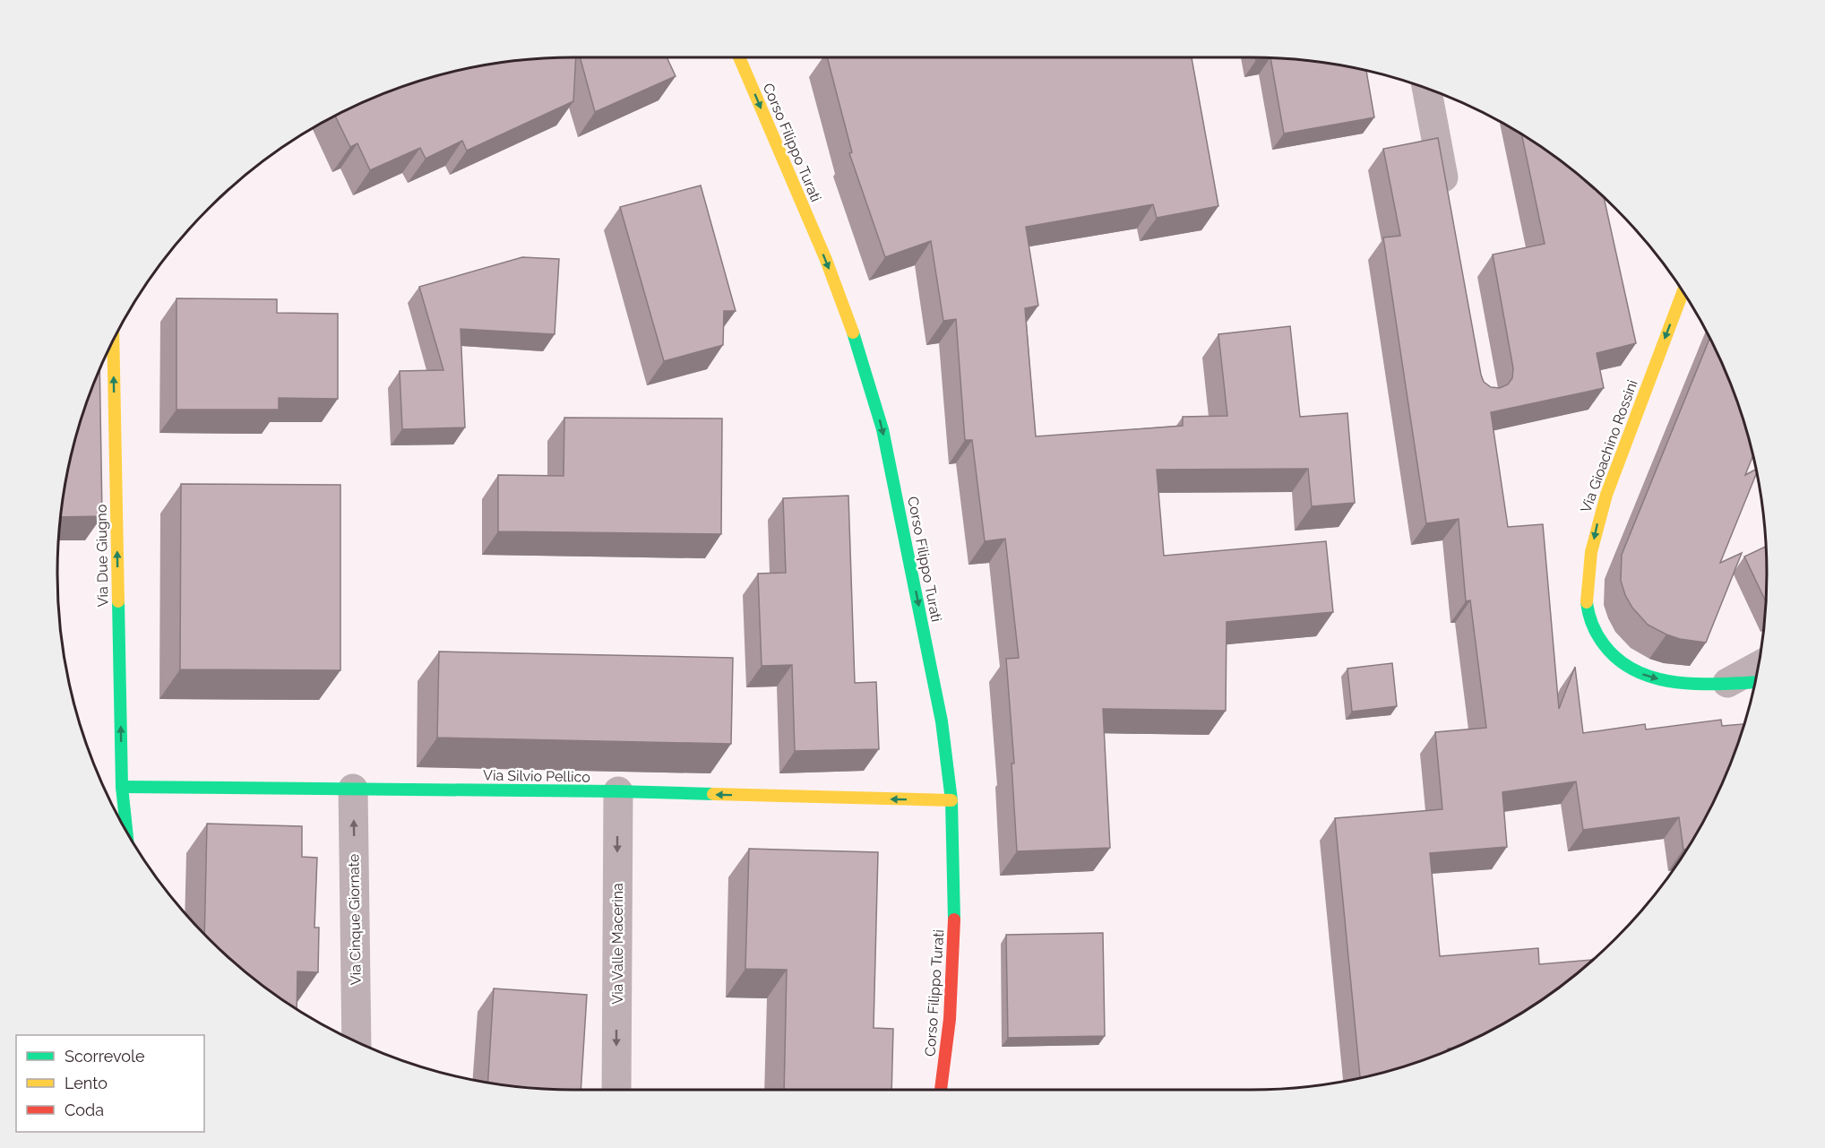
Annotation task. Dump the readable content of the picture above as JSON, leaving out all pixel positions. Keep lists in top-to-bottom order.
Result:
{
  "streets": {
    "street": [
      "Corso Filippo Turati",
      "Via Gioachino Rossini",
      "Via Due Giugno",
      "Via Silvio Pellico",
      "Via Cinque Giornate",
      "Via Valle Macerina"
    ]
  },
  "crossings": [
    ["Corso Filippo Turati", "Via Silvio Pellico"],
    ["Via Due Giugno", "Via Silvio Pellico"],
    ["Via Silvio Pellico", "Via Cinque Giornate"],
    ["Via Silvio Pellico", "Via Valle Macerina"]
  ],
  "one_way": [
    "Corso Filippo Turati",
    "Via Due Giugno",
    "Via Silvio Pellico",
    "Via Cinque Giornate",
    "Via Valle Macerina"
  ],
  "legend": ["Scorrevole", "Lento", "Coda"]
}
